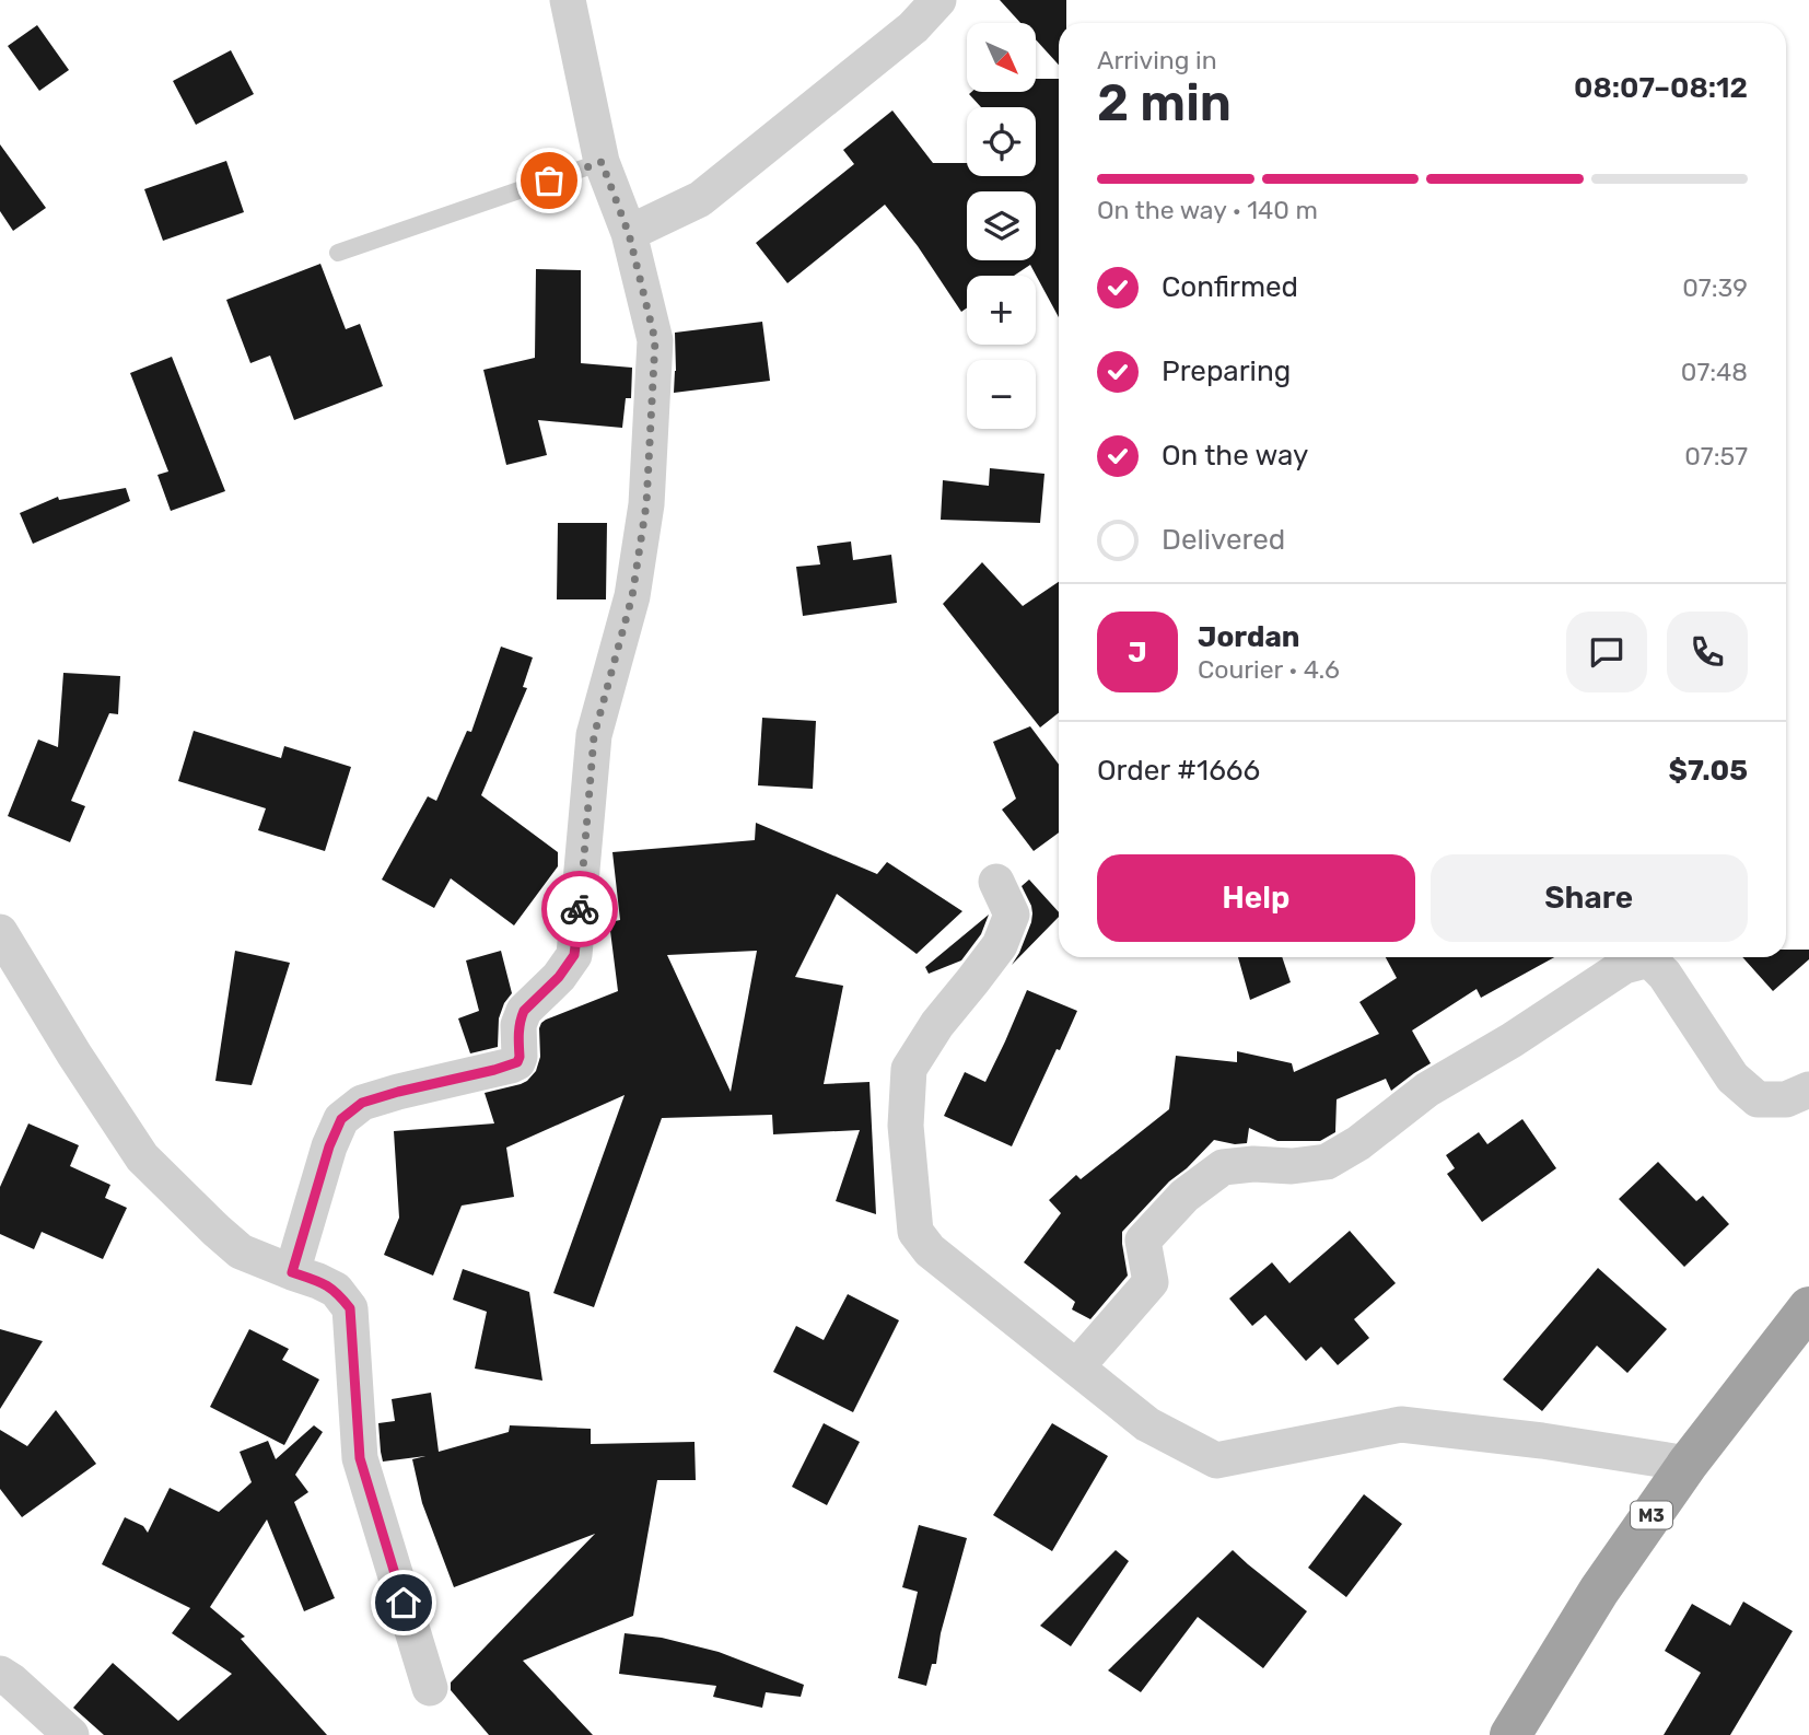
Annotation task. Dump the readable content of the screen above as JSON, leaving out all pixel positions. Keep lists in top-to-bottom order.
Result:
{
  "streets": {
    "highway": ["M3"]
  },
  "north": "bottom right",
  "page": {
    "map_buttons": ["+", "−"],
    "heading": ["2 min", "Arriving in", "08:07–08:12"],
    "panel": [
      "Jordan",
      "Courier · 4.6",
      "Order #1666",
      "$7.05"
    ],
    "bar": "On the way · 140 m",
    "list": [
      ["Confirmed", "07:39"],
      ["Preparing", "07:48"],
      ["On the way", "07:57"],
      "Delivered"
    ],
    "round": "J",
    "buttons": ["Help", "Share"]
  }
}
